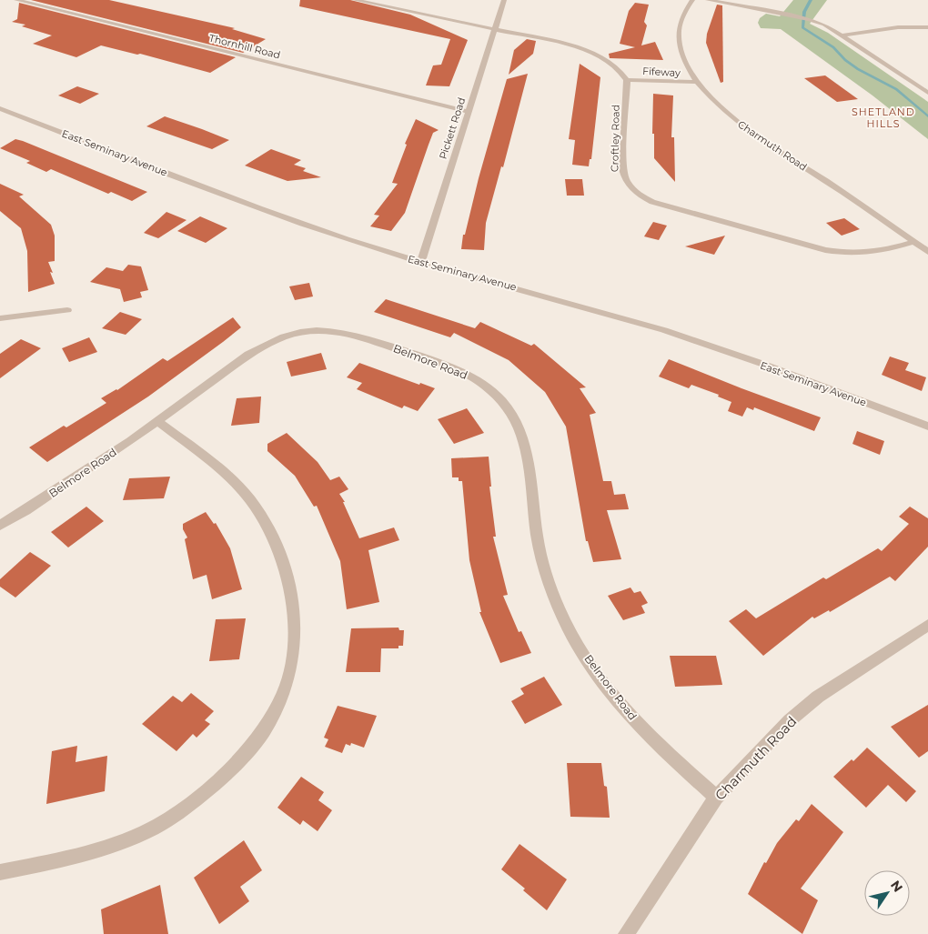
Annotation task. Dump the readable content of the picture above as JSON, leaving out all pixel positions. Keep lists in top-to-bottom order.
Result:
{
  "streets": {
    "street": [
      "Thornhill Road",
      "Fifeway",
      "Pickett Road",
      "Croftley Road",
      "Charmuth Road",
      "East Seminary Avenue",
      "Belmore Road"
    ]
  },
  "crossings": [
    ["Thornhill Road", "Pickett Road"],
    ["Fifeway", "Croftley Road"],
    ["Fifeway", "Charmuth Road"],
    ["Pickett Road", "East Seminary Avenue"],
    ["Croftley Road", "Charmuth Road"],
    ["Charmuth Road", "Belmore Road"]
  ],
  "districts": ["SHETLAND HILLS"],
  "north": "top right"
}
